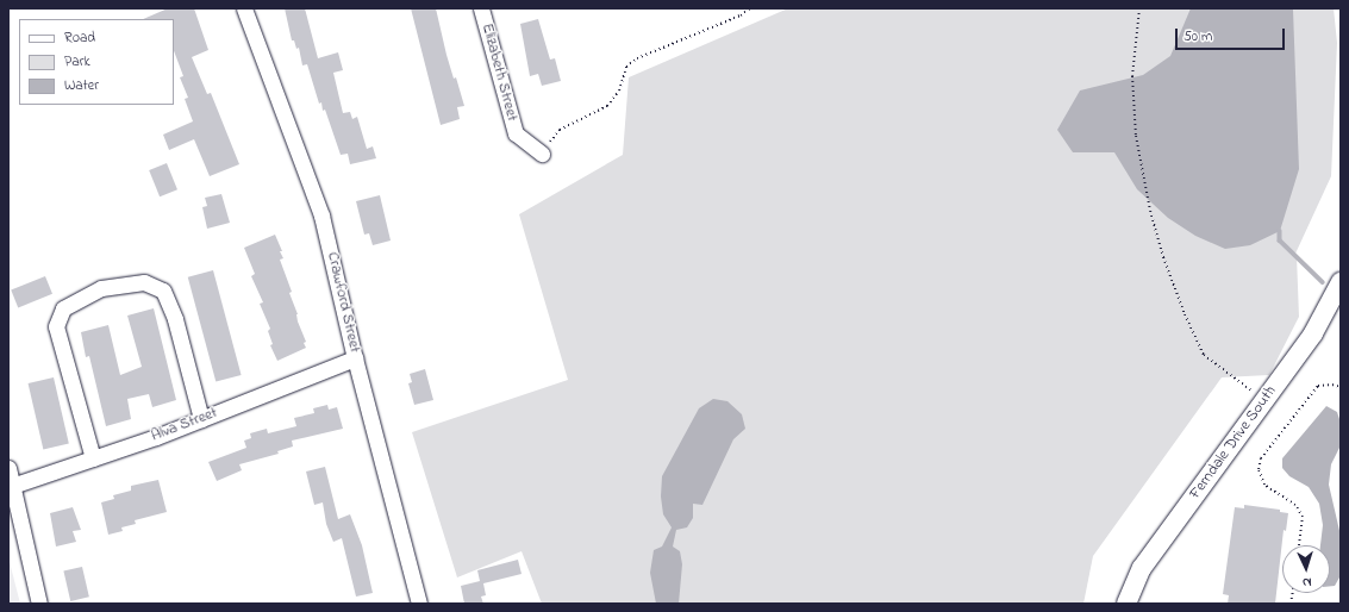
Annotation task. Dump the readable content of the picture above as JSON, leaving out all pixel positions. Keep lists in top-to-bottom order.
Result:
{
  "streets": {
    "main road": ["Ferndale Drive South"],
    "street": ["Elizabeth Street", "Crawford Street", "Alva Street"]
  },
  "crossings": [
    ["Crawford Street", "Alva Street"]
  ],
  "legend": ["Road", "Park", "Water"],
  "scale_bar": "50 m",
  "north": "bottom"
}
